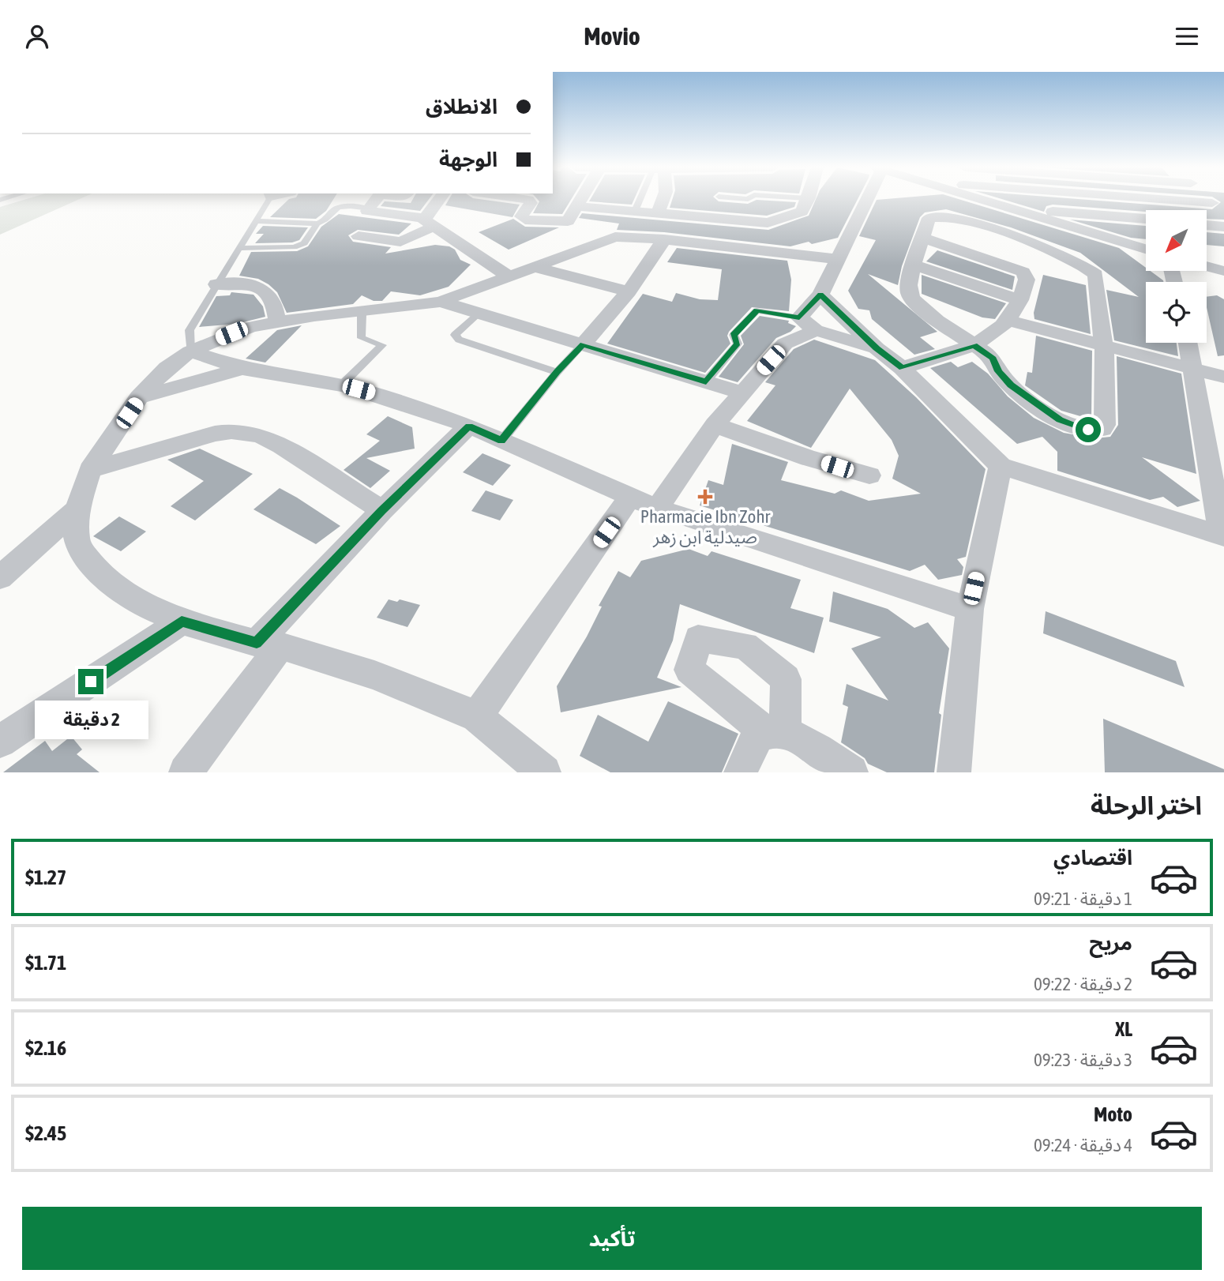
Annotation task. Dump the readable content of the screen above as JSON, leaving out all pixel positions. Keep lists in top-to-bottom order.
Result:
{
  "places": {
    "health": ["Pharmacie Ibn Zohr صيدلية ابن زهر"]
  },
  "north": "bottom left",
  "page": {
    "header": "Movio",
    "banner": ["الانطلاق", "الوجهة"],
    "bubble": "2 دقيقة",
    "heading": "اختر الرحلة",
    "list": [
      {
        "name": "اقتصادي",
        "note": "1 دقيقة · 09:21",
        "value": "$1.27"
      },
      {
        "name": "مريح",
        "note": "2 دقيقة · 09:22",
        "value": "$1.71"
      },
      {
        "name": "XL",
        "note": "3 دقيقة · 09:23",
        "value": "$2.16"
      },
      {
        "name": "Moto",
        "note": "4 دقيقة · 09:24",
        "value": "$2.45"
      }
    ],
    "buttons": "تأكيد"
  }
}
